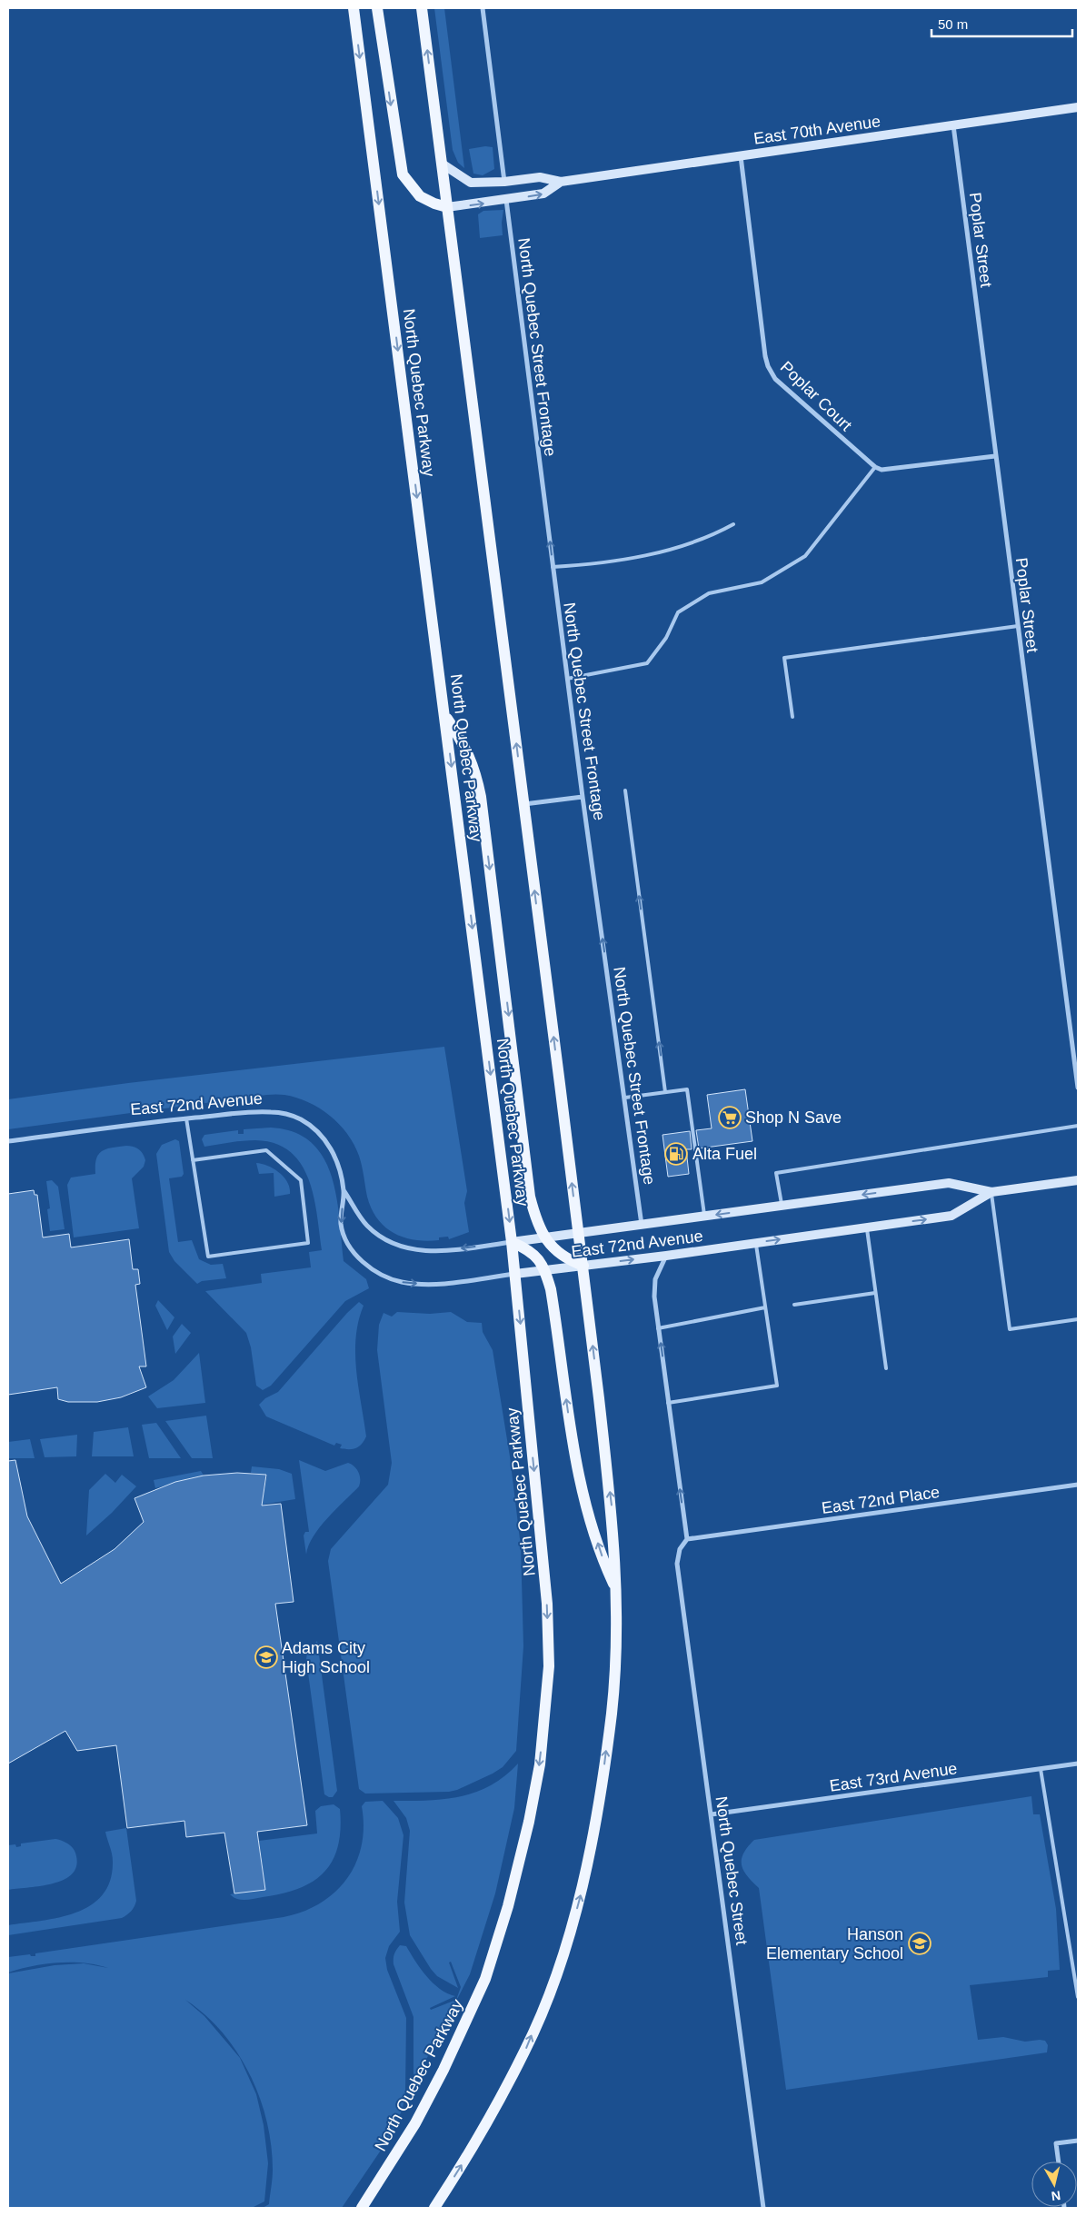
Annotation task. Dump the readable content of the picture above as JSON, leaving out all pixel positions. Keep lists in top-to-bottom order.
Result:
{
  "streets": {
    "main road": ["East 70th Avenue", "North Quebec Parkway", "East 72nd Avenue"],
    "street": [
      "Poplar Street",
      "North Quebec Street Frontage",
      "Poplar Court",
      "East 72nd Place",
      "East 73rd Avenue",
      "North Quebec Street"
    ]
  },
  "crossings": [
    ["East 70th Avenue", "Poplar Street"],
    ["East 70th Avenue", "North Quebec Street Frontage"],
    ["East 70th Avenue", "Poplar Court"],
    ["North Quebec Street Frontage", "East 72nd Avenue"],
    ["North Quebec Parkway", "East 72nd Avenue"],
    ["East 72nd Place", "North Quebec Street"],
    ["East 73rd Avenue", "North Quebec Street"]
  ],
  "one_way": ["North Quebec Street Frontage"],
  "places": {
    "supermarket": ["Shop N Save"],
    "fuel station": ["Alta Fuel"],
    "school or university": ["Adams City High School", "Hanson Elementary School"]
  },
  "scale_bar": "50 m",
  "north": "bottom"
}
